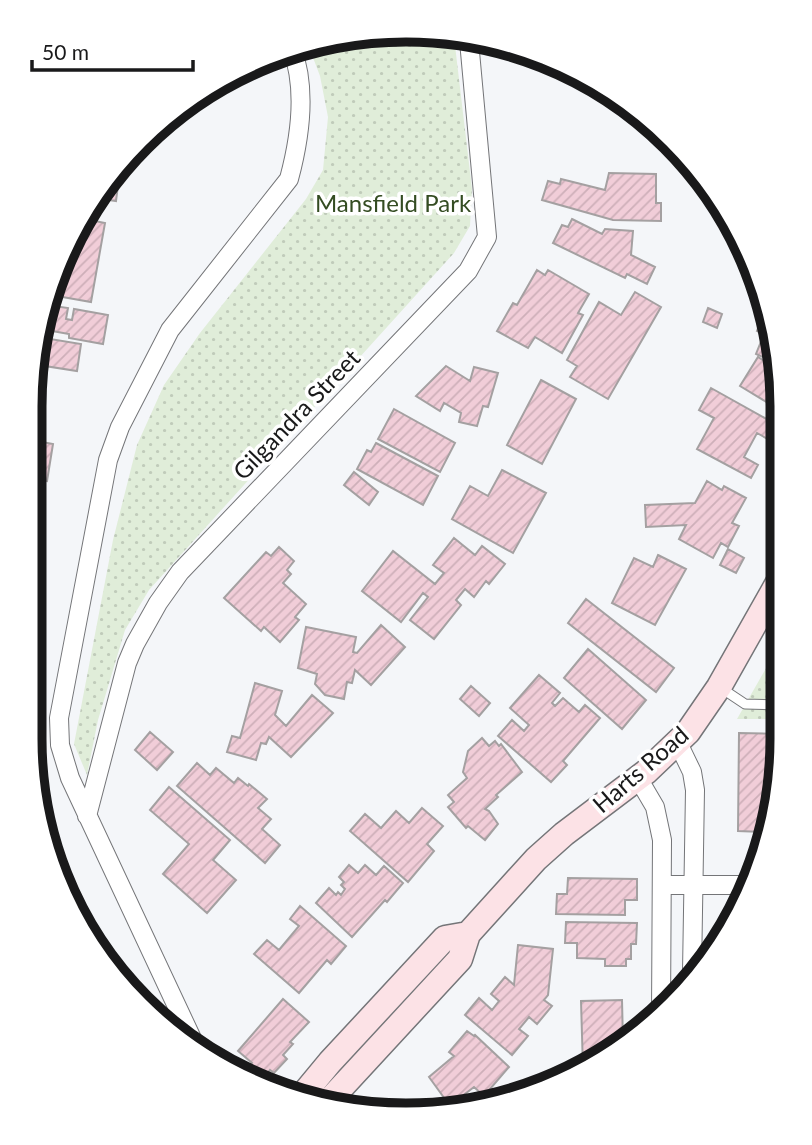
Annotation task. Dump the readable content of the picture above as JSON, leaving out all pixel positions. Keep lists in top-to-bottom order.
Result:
{
  "streets": {
    "street": ["Gilgandra Street", "Harts Road"]
  },
  "parks": ["Mansfield Park"],
  "scale_bar": "50 m"
}
